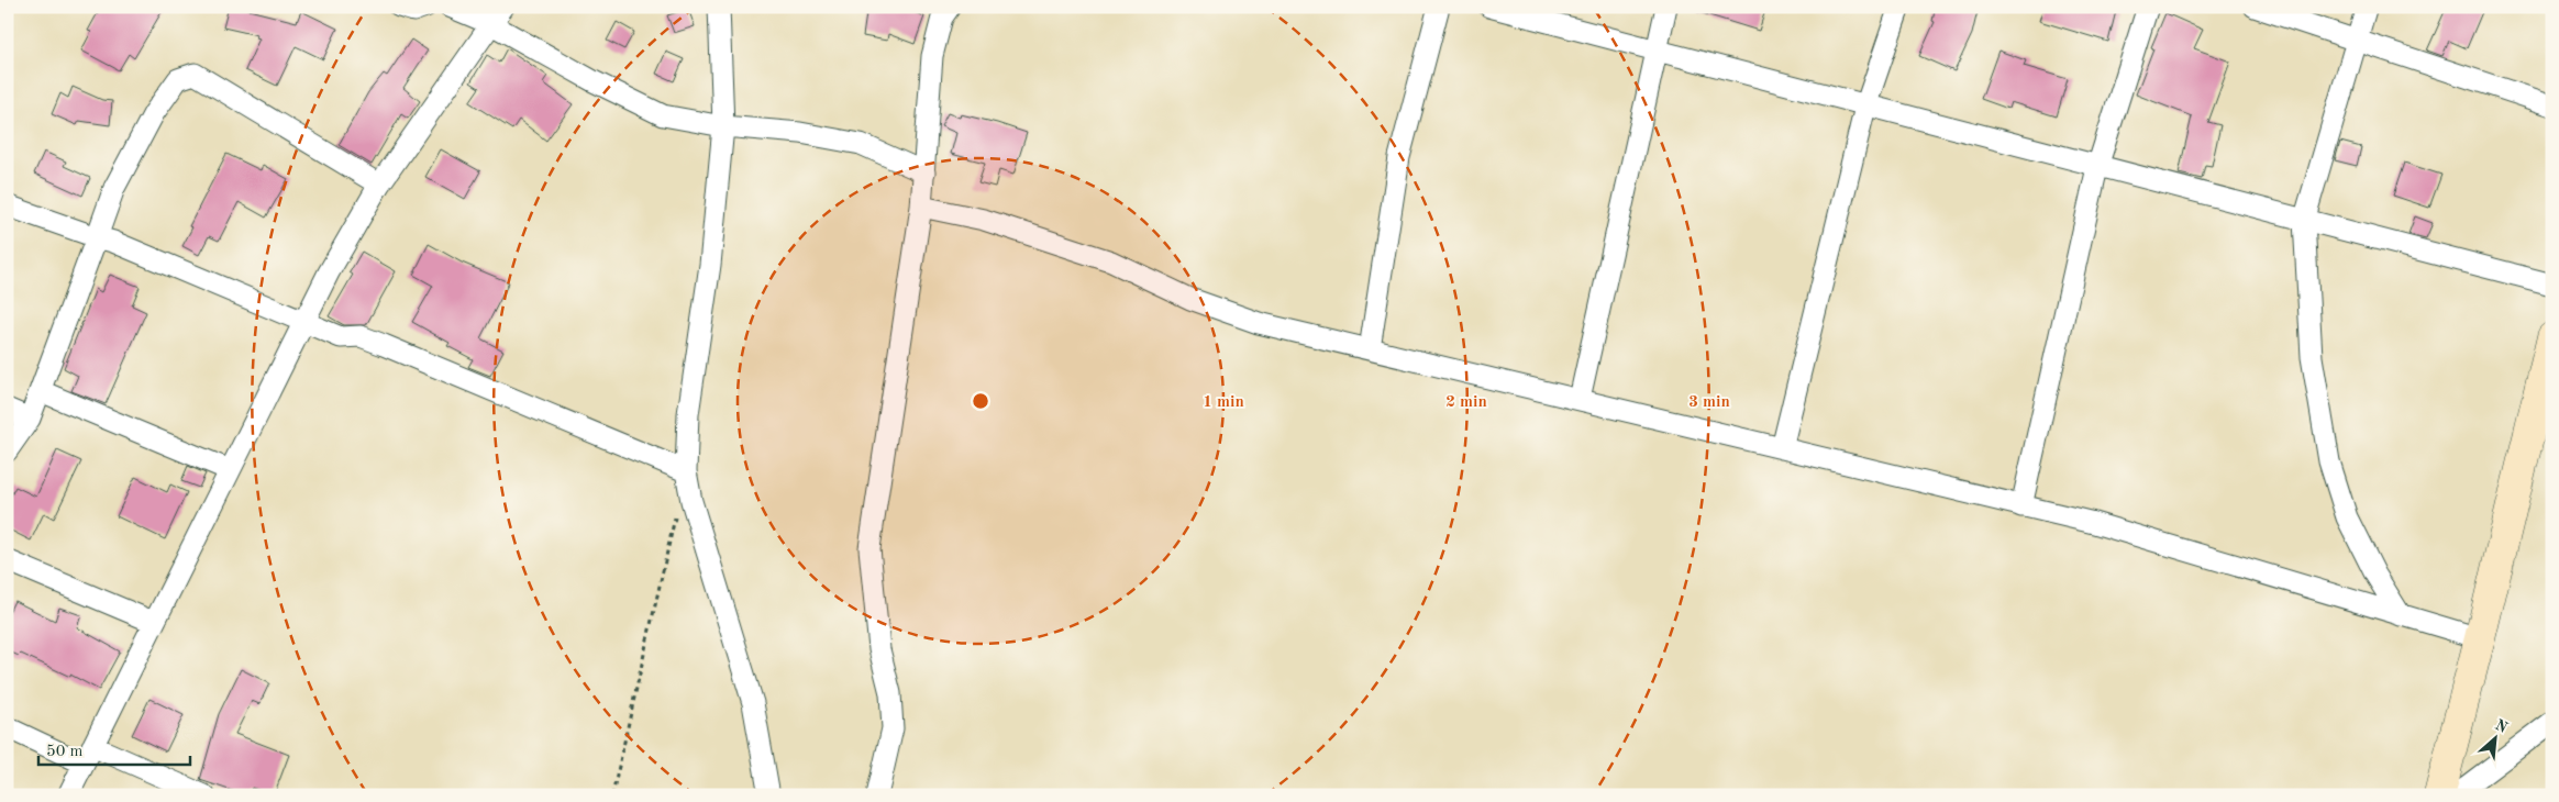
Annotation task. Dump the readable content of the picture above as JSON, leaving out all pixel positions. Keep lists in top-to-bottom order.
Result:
{
  "scale_bar": "50 m",
  "north": "top right",
  "rings": ["1 min", "2 min", "3 min"]
}
